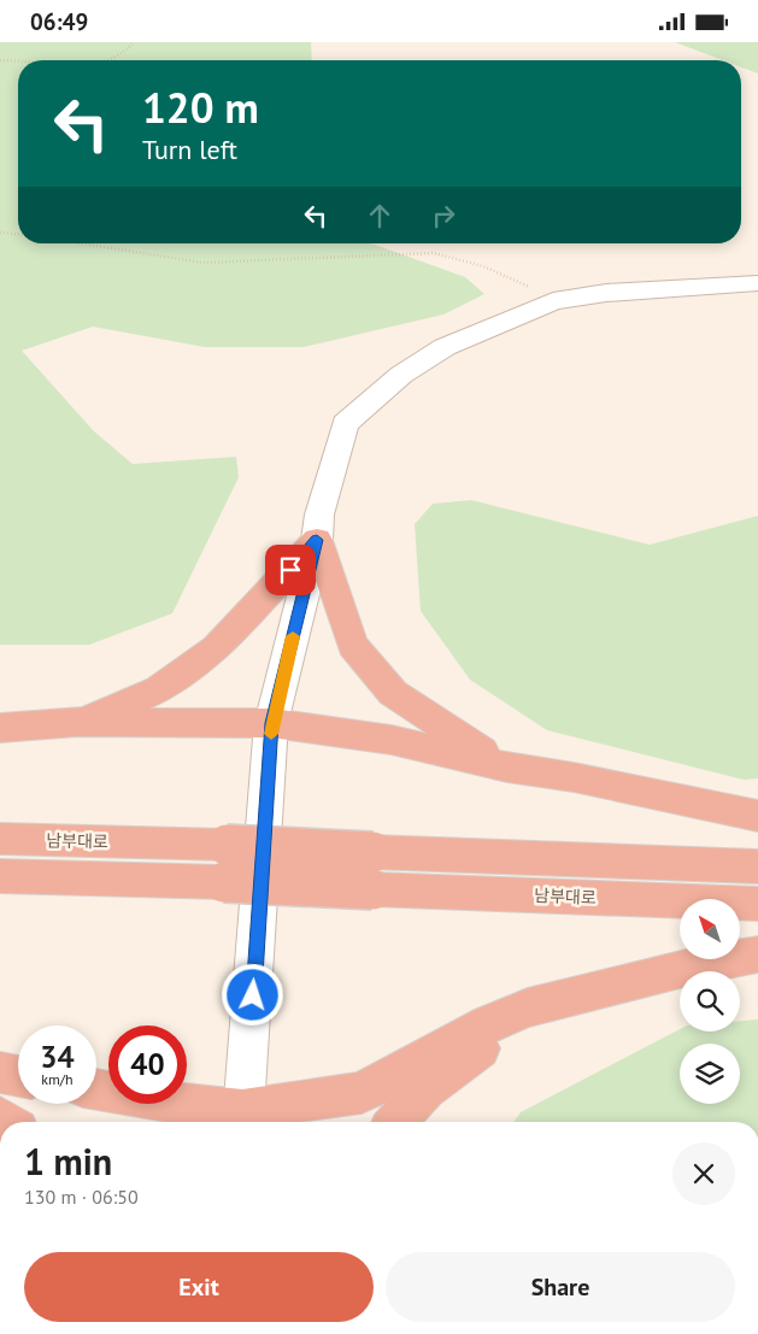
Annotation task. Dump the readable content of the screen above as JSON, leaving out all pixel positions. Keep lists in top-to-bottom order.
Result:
{
  "streets": {
    "highway": ["남부대로"]
  },
  "north": "top left",
  "page": {
    "status": "06:49",
    "turn": ["120 m", "Turn left"],
    "speed": "34 km/h",
    "limit": "40",
    "heading": ["1 min", "130 m · 06:50"],
    "buttons": ["Exit", "Share"]
  }
}
